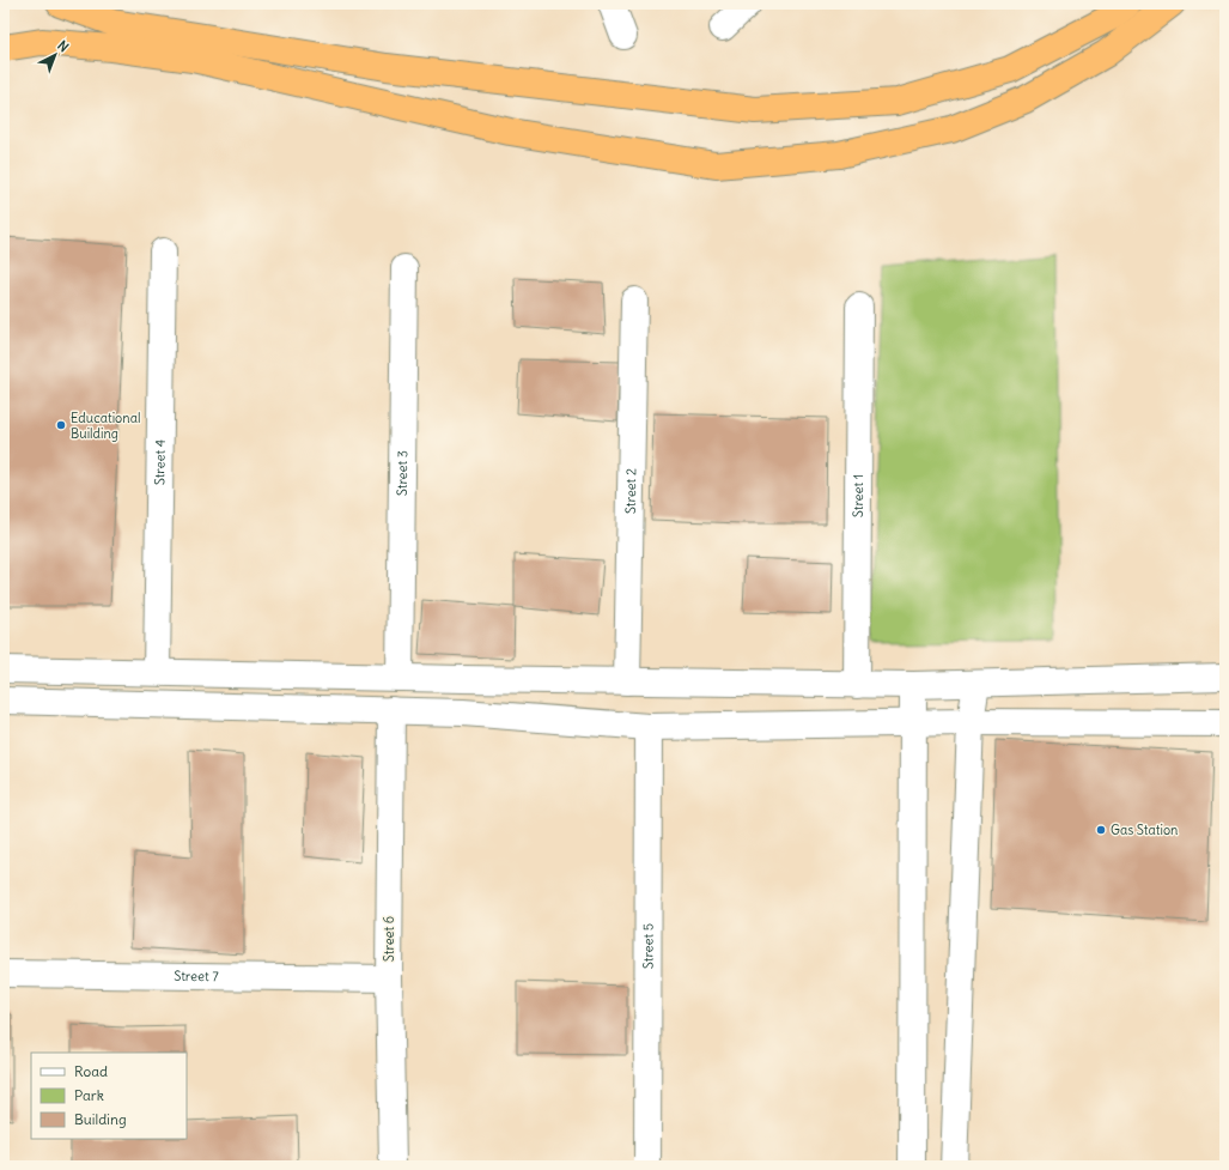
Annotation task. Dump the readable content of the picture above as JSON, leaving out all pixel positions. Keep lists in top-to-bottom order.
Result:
{
  "streets": {
    "street": [
      "Street 4",
      "Street 3",
      "Street 2",
      "Street 1",
      "Street 6",
      "Street 5",
      "Street 7"
    ]
  },
  "crossings": [
    ["Street 6", "Street 7"]
  ],
  "places": ["Educational Building", "Gas Station"],
  "legend": ["Road", "Park", "Building"],
  "north": "top right"
}
